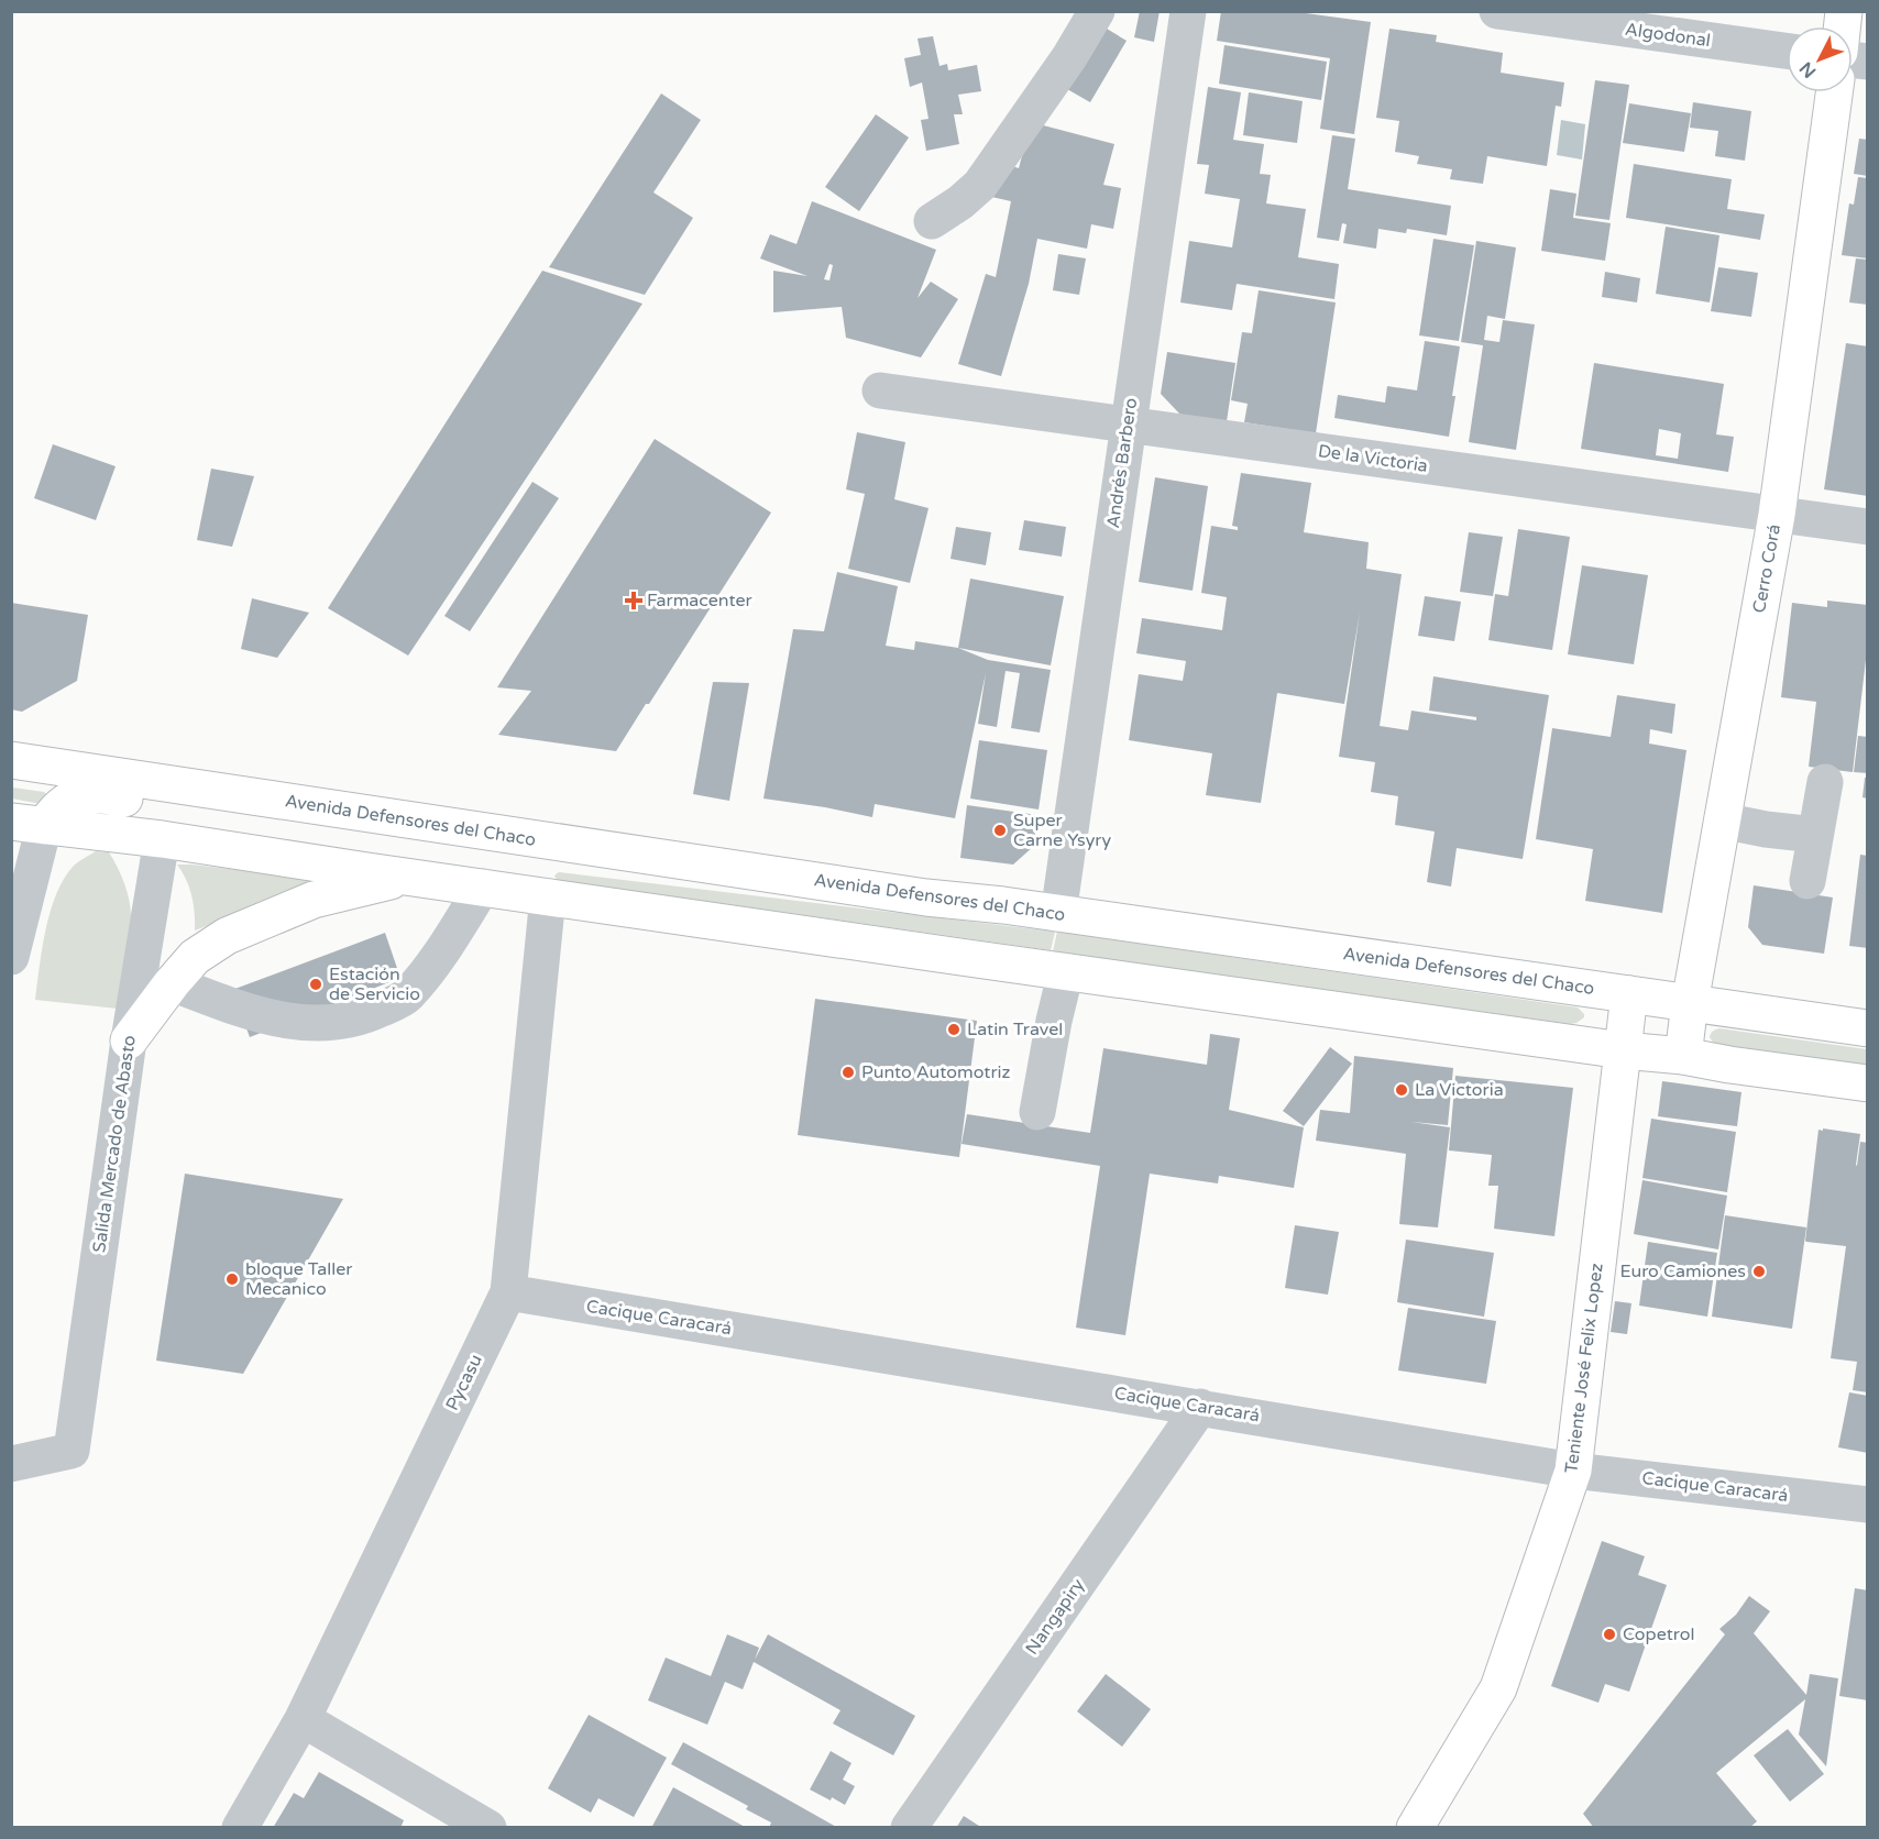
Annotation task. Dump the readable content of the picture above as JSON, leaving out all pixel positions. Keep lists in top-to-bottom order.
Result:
{
  "streets": {
    "main road": ["Cerro Corá", "Avenida Defensores del Chaco", "Teniente José Felix Lopez"],
    "street": [
      "Algodonal",
      "De la Victoria",
      "Andrés Barbero",
      "Salida Mercado de Abasto",
      "Cacique Caracará",
      "Pycasu",
      "Nangapiry"
    ]
  },
  "crossings": [
    ["De la Victoria", "Andrés Barbero"],
    ["De la Victoria", "Cerro Corá"],
    ["Andrés Barbero", "Avenida Defensores del Chaco"],
    ["Cerro Corá", "Avenida Defensores del Chaco"],
    ["Avenida Defensores del Chaco", "Teniente José Felix Lopez"],
    ["Cacique Caracará", "Teniente José Felix Lopez"],
    ["Cacique Caracará", "Pycasu"],
    ["Cacique Caracará", "Nangapiry"]
  ],
  "places": {
    "health": ["Farmacenter"],
    "other": [
      "Super Carne Ysyry",
      "Estación de Servicio",
      "Latin Travel",
      "Punto Automotriz",
      "La Victoria",
      "Euro Camiones",
      "bloque Taller Mecanico",
      "Copetrol"
    ]
  },
  "north": "bottom left"
}
